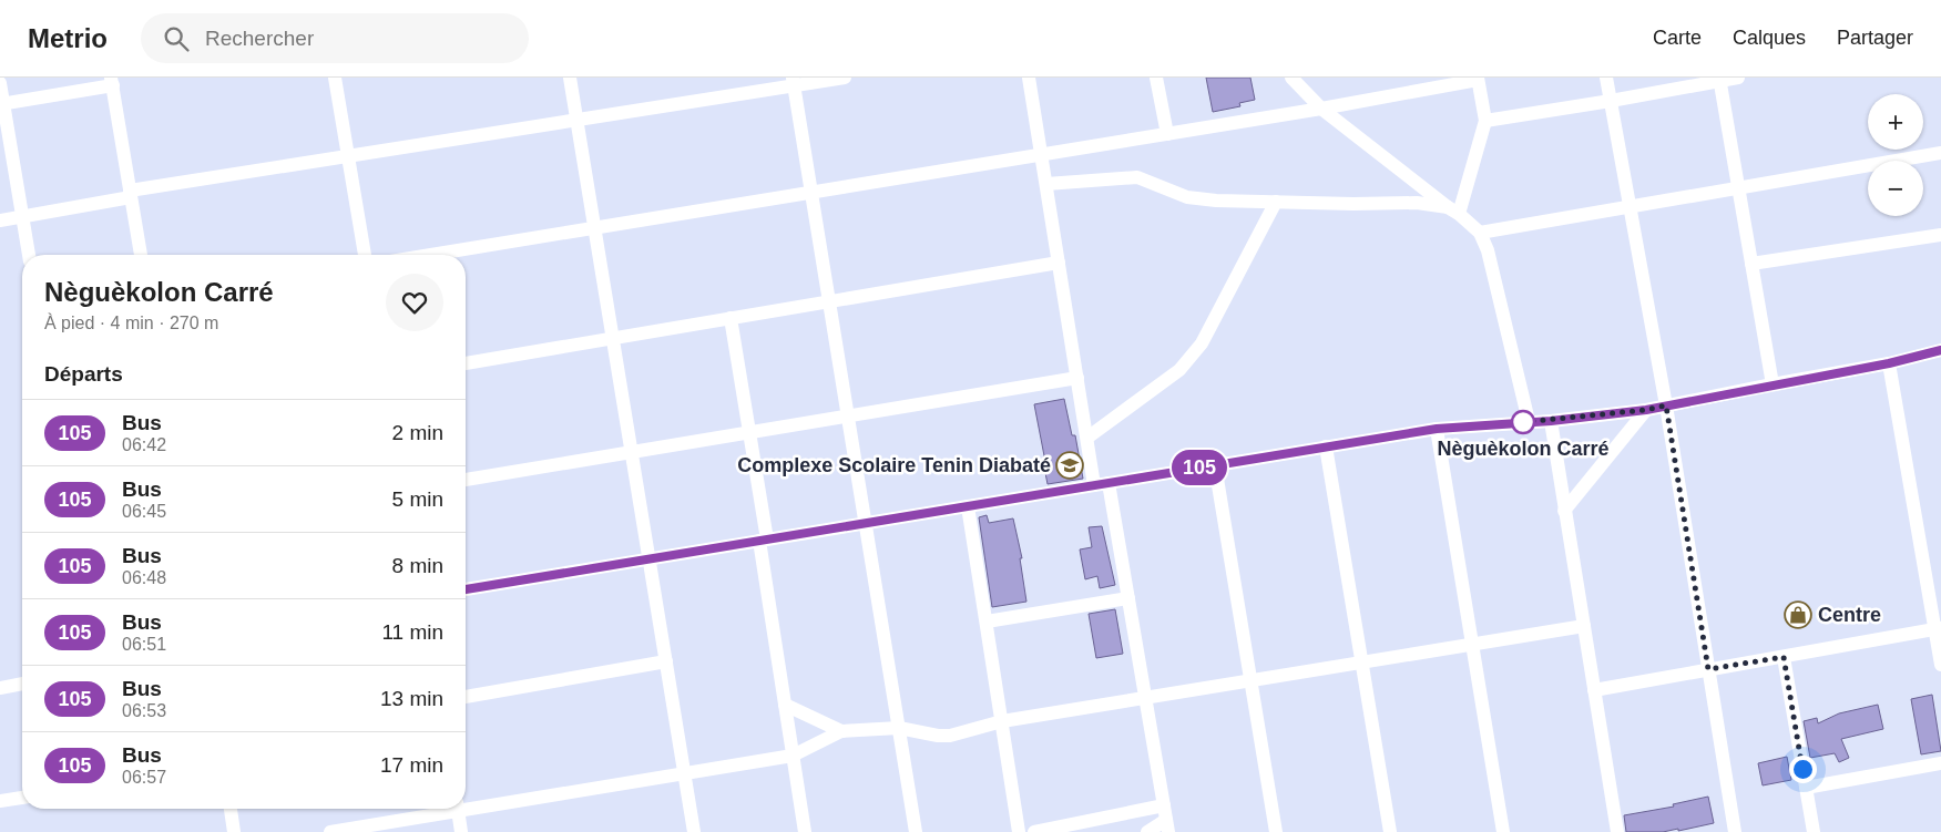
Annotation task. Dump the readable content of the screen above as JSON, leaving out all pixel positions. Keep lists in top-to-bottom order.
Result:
{
  "places": {
    "other": ["Nèguèkolon Carré"],
    "school or university": ["Complexe Scolaire Tenin Diabaté"],
    "shop": ["Centre"]
  },
  "lines": ["bus line 105"],
  "page": {
    "header": "Metrio",
    "search": "Rechercher",
    "nav": ["Carte", "Calques", "Partager"],
    "on_map": "105",
    "map_buttons": ["+", "−"],
    "heading": [
      ["Nèguèkolon Carré", "À pied · 4 min · 270 m"],
      "Départs"
    ],
    "list": [
      {
        "mark": "105",
        "name": "Bus",
        "note": "06:42",
        "value": "2 min"
      },
      {
        "mark": "105",
        "name": "Bus",
        "note": "06:45",
        "value": "5 min"
      },
      {
        "mark": "105",
        "name": "Bus",
        "note": "06:48",
        "value": "8 min"
      },
      {
        "mark": "105",
        "name": "Bus",
        "note": "06:51",
        "value": "11 min"
      },
      {
        "mark": "105",
        "name": "Bus",
        "note": "06:53",
        "value": "13 min"
      },
      {
        "mark": "105",
        "name": "Bus",
        "note": "06:57",
        "value": "17 min"
      }
    ]
  }
}
